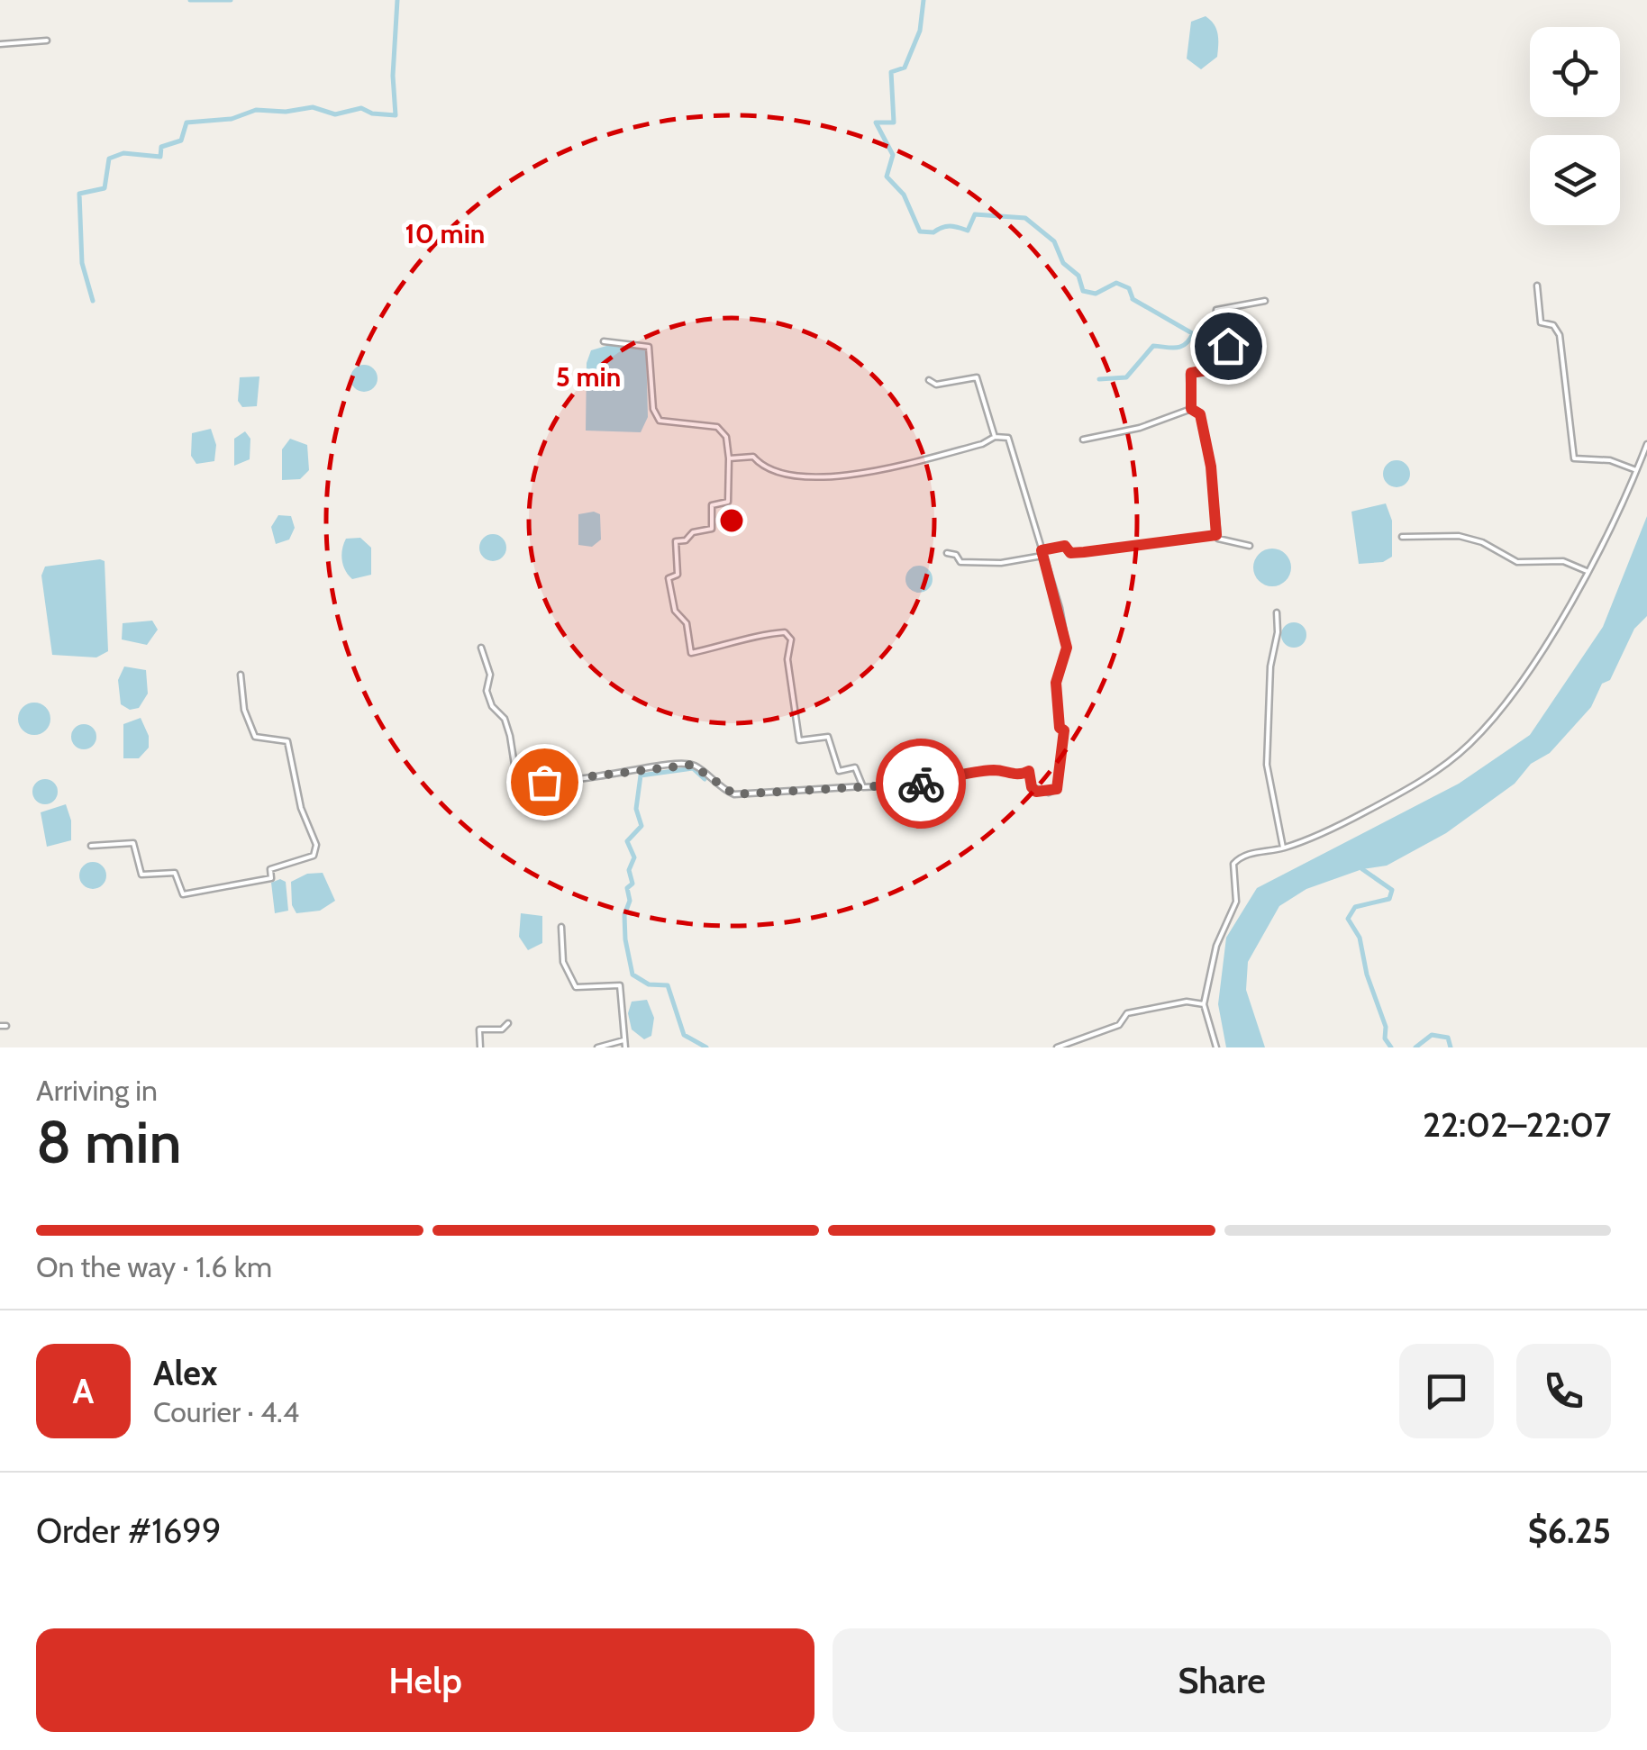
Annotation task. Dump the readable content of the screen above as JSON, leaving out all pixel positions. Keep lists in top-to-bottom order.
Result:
{
  "page": {
    "heading": ["8 min", "Arriving in", "22:02–22:07"],
    "panel": [
      "Alex",
      "Courier · 4.4",
      "Order #1699",
      "$6.25"
    ],
    "bar": "On the way · 1.6 km",
    "round": "A",
    "buttons": ["Help", "Share"]
  },
  "rings": ["10 min", "5 min"]
}
